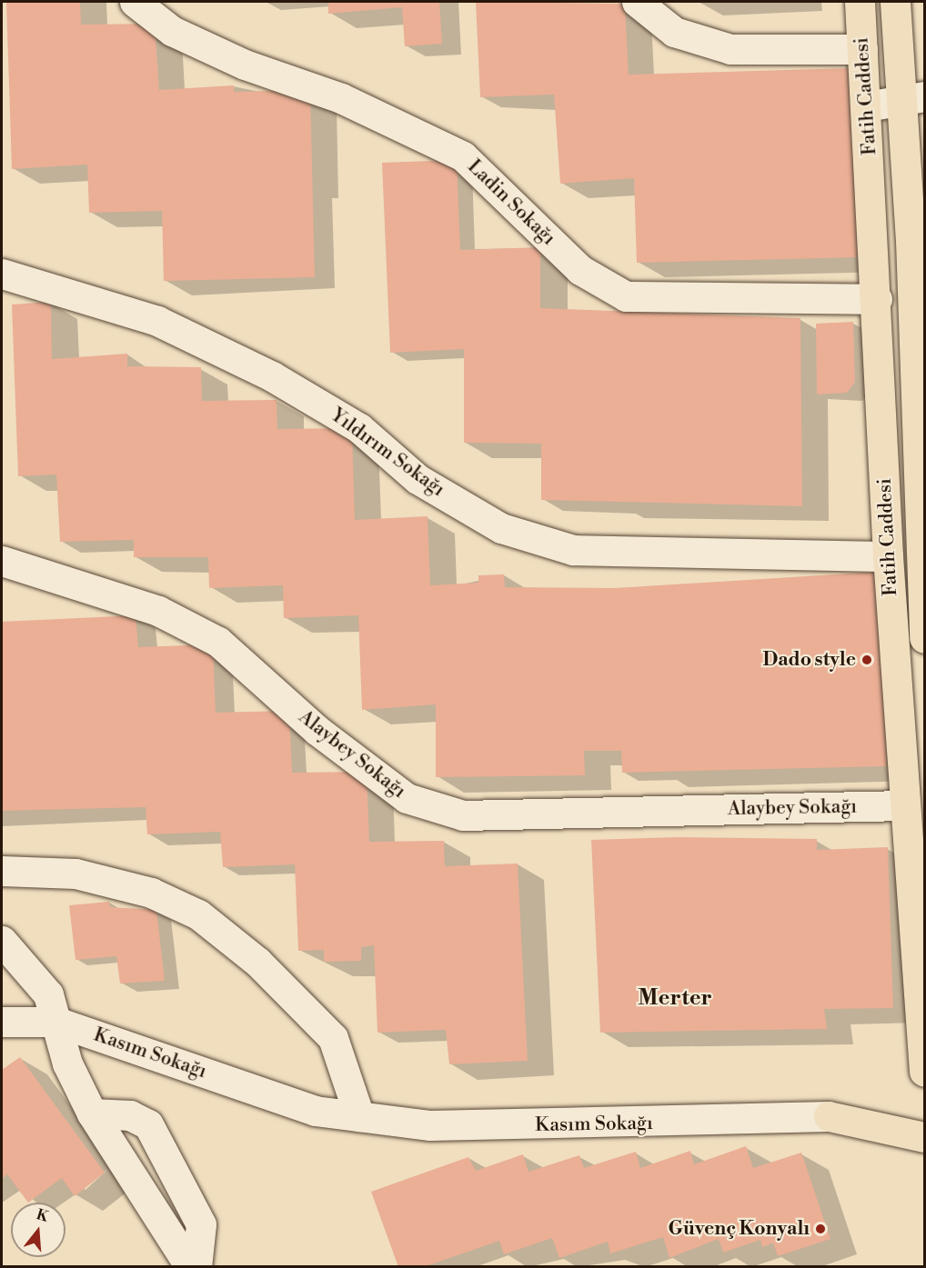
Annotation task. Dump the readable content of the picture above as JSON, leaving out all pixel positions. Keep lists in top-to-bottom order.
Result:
{
  "streets": {
    "main road": ["Fatih Caddesi"],
    "street": [
      "Ladin Sokağı",
      "Yıldırım Sokağı",
      "Alaybey Sokağı",
      "Kasım Sokağı"
    ]
  },
  "crossings": [
    ["Fatih Caddesi", "Ladin Sokağı"],
    ["Fatih Caddesi", "Yıldırım Sokağı"],
    ["Fatih Caddesi", "Alaybey Sokağı"]
  ],
  "districts": ["Merter"],
  "places": ["Dado style", "Güvenç Konyalı"],
  "north": "top"
}
